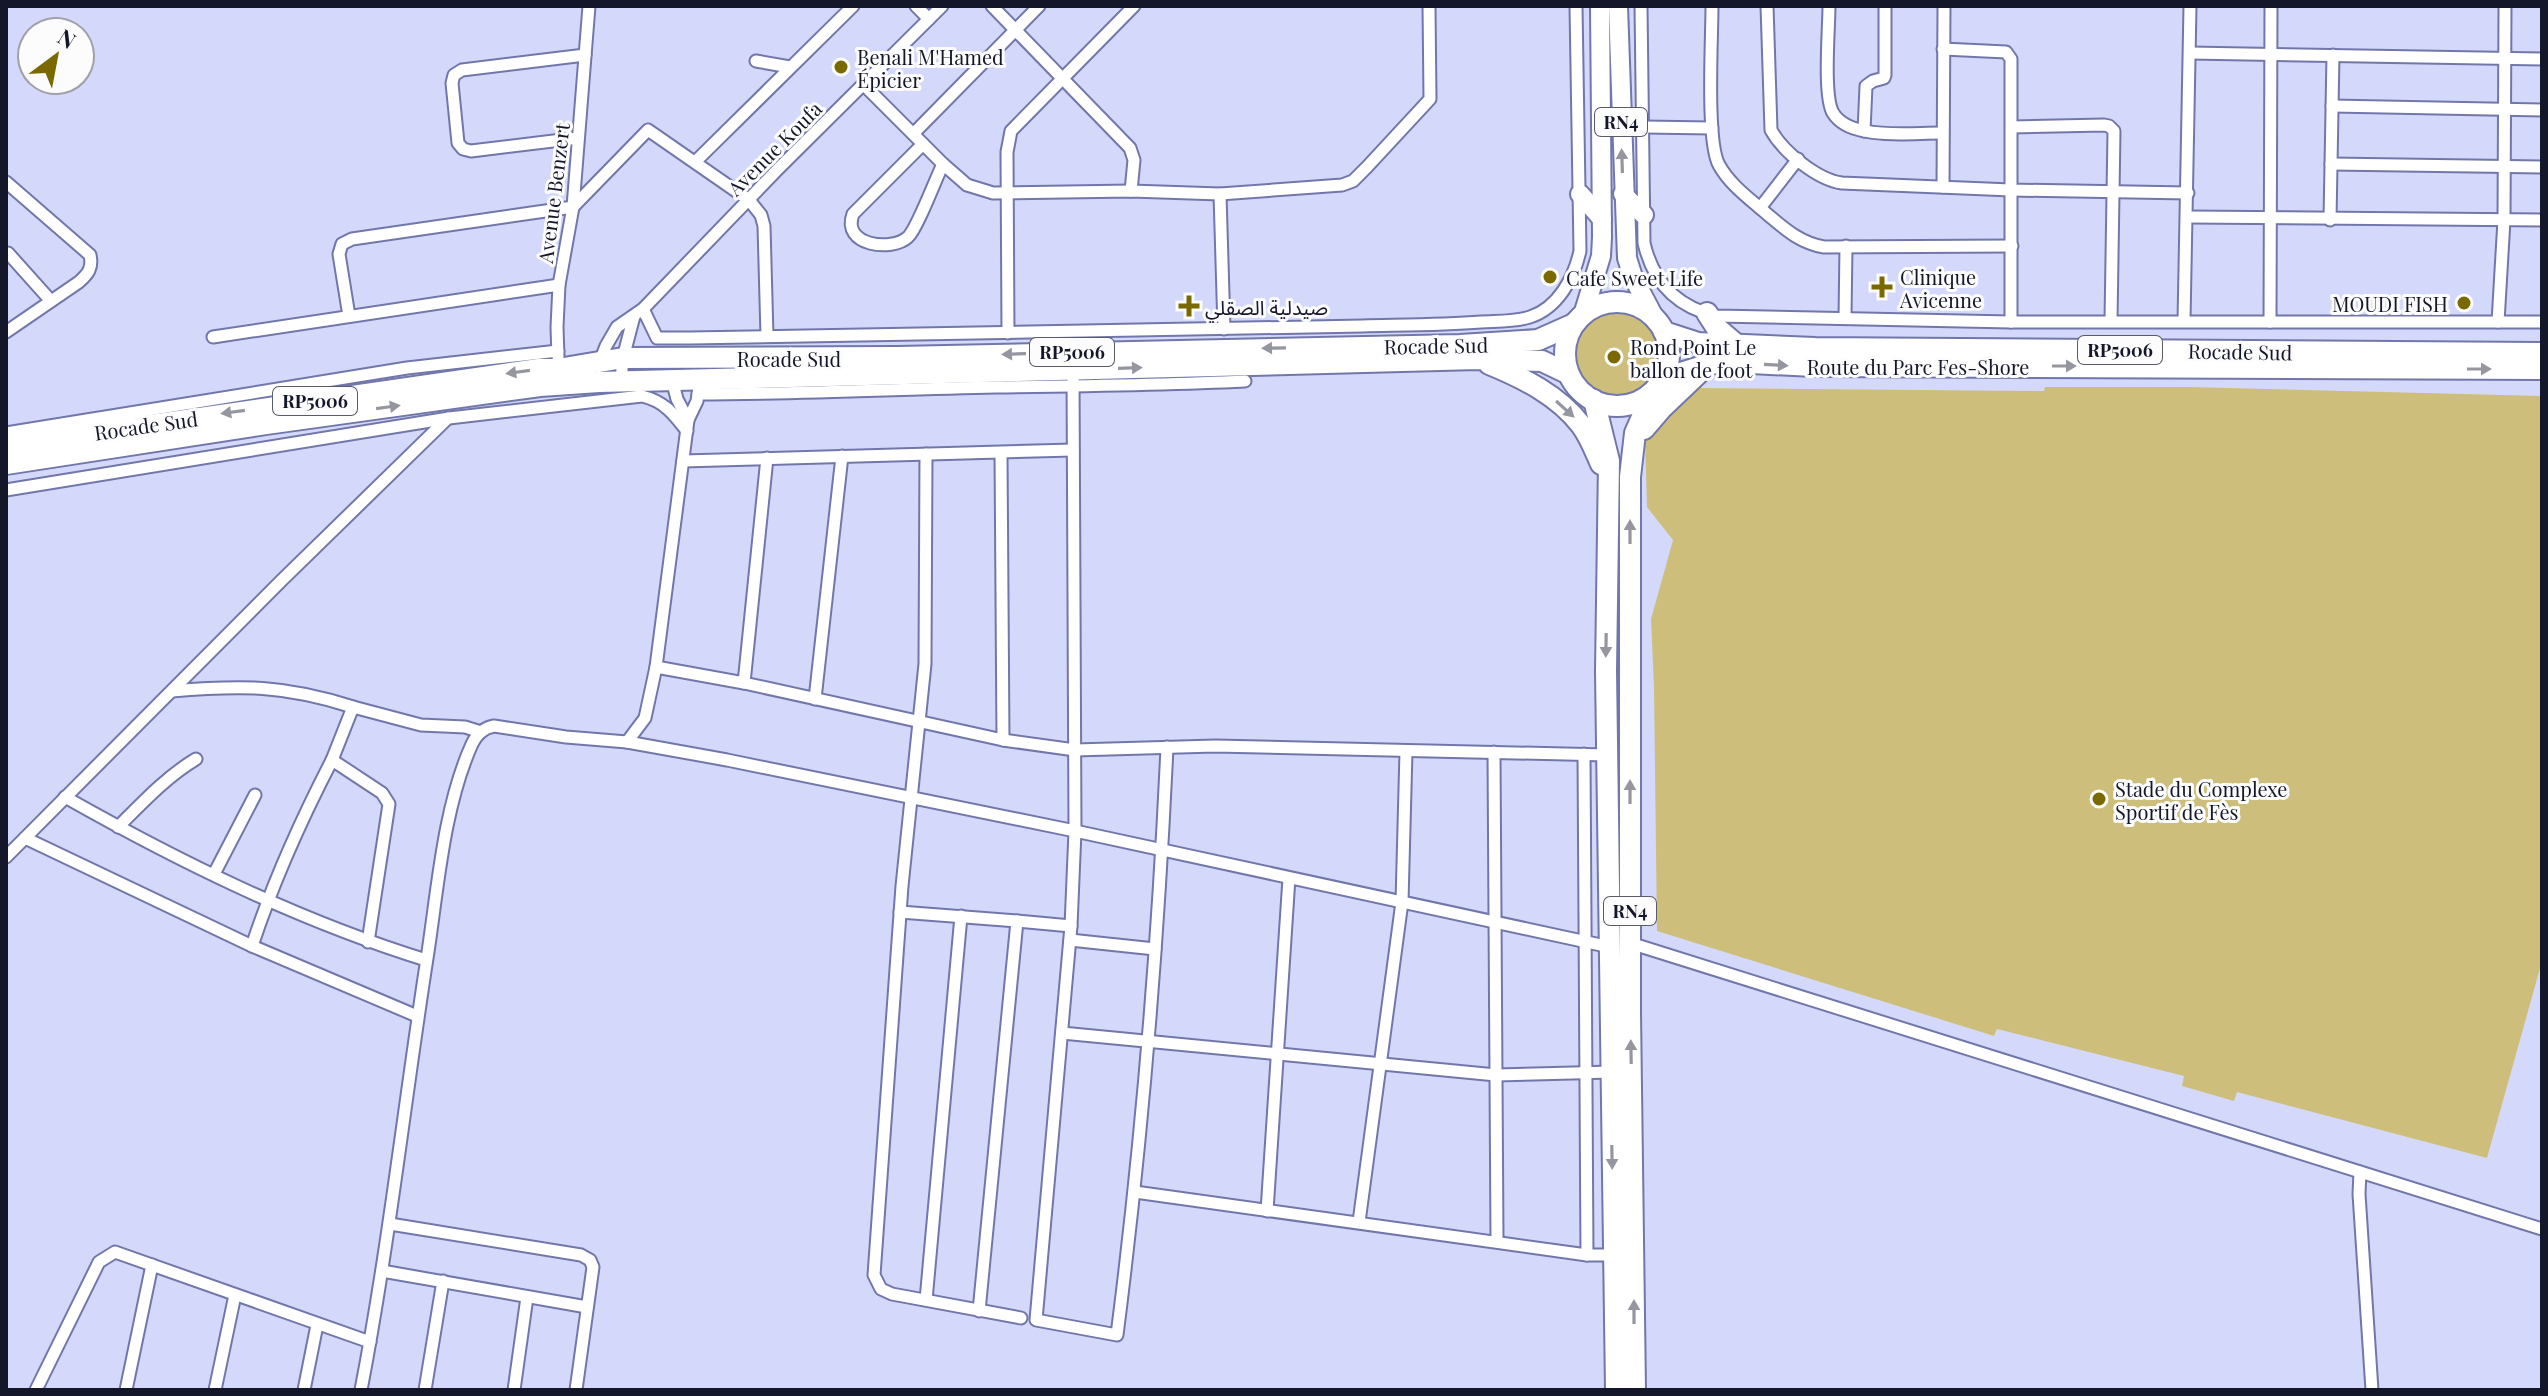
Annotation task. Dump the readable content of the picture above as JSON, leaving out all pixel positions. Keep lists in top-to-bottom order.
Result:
{
  "streets": {
    "highway": [
      "RN4",
      "Rocade Sud",
      "RP5006",
      "Route du Parc Fes-Shore"
    ],
    "street": ["Avenue Koufa", "Avenue Benzert"]
  },
  "crossings": [
    ["RN4", "Rocade Sud"],
    ["RN4", "Route du Parc Fes-Shore"],
    ["Avenue Koufa", "Rocade Sud"],
    ["Avenue Benzert", "Rocade Sud"],
    ["Rocade Sud", "Route du Parc Fes-Shore"]
  ],
  "one_way": ["Route du Parc Fes-Shore"],
  "places": {
    "other": [
      "Benali M'Hamed Épicier",
      "Cafe Sweet Life",
      "MOUDI FISH",
      "Rond Point Le ballon de foot",
      "Stade du Complexe Sportif de Fès"
    ],
    "health": ["Clinique Avicenne", "صيدلية الصقلي"]
  },
  "north": "top right"
}
